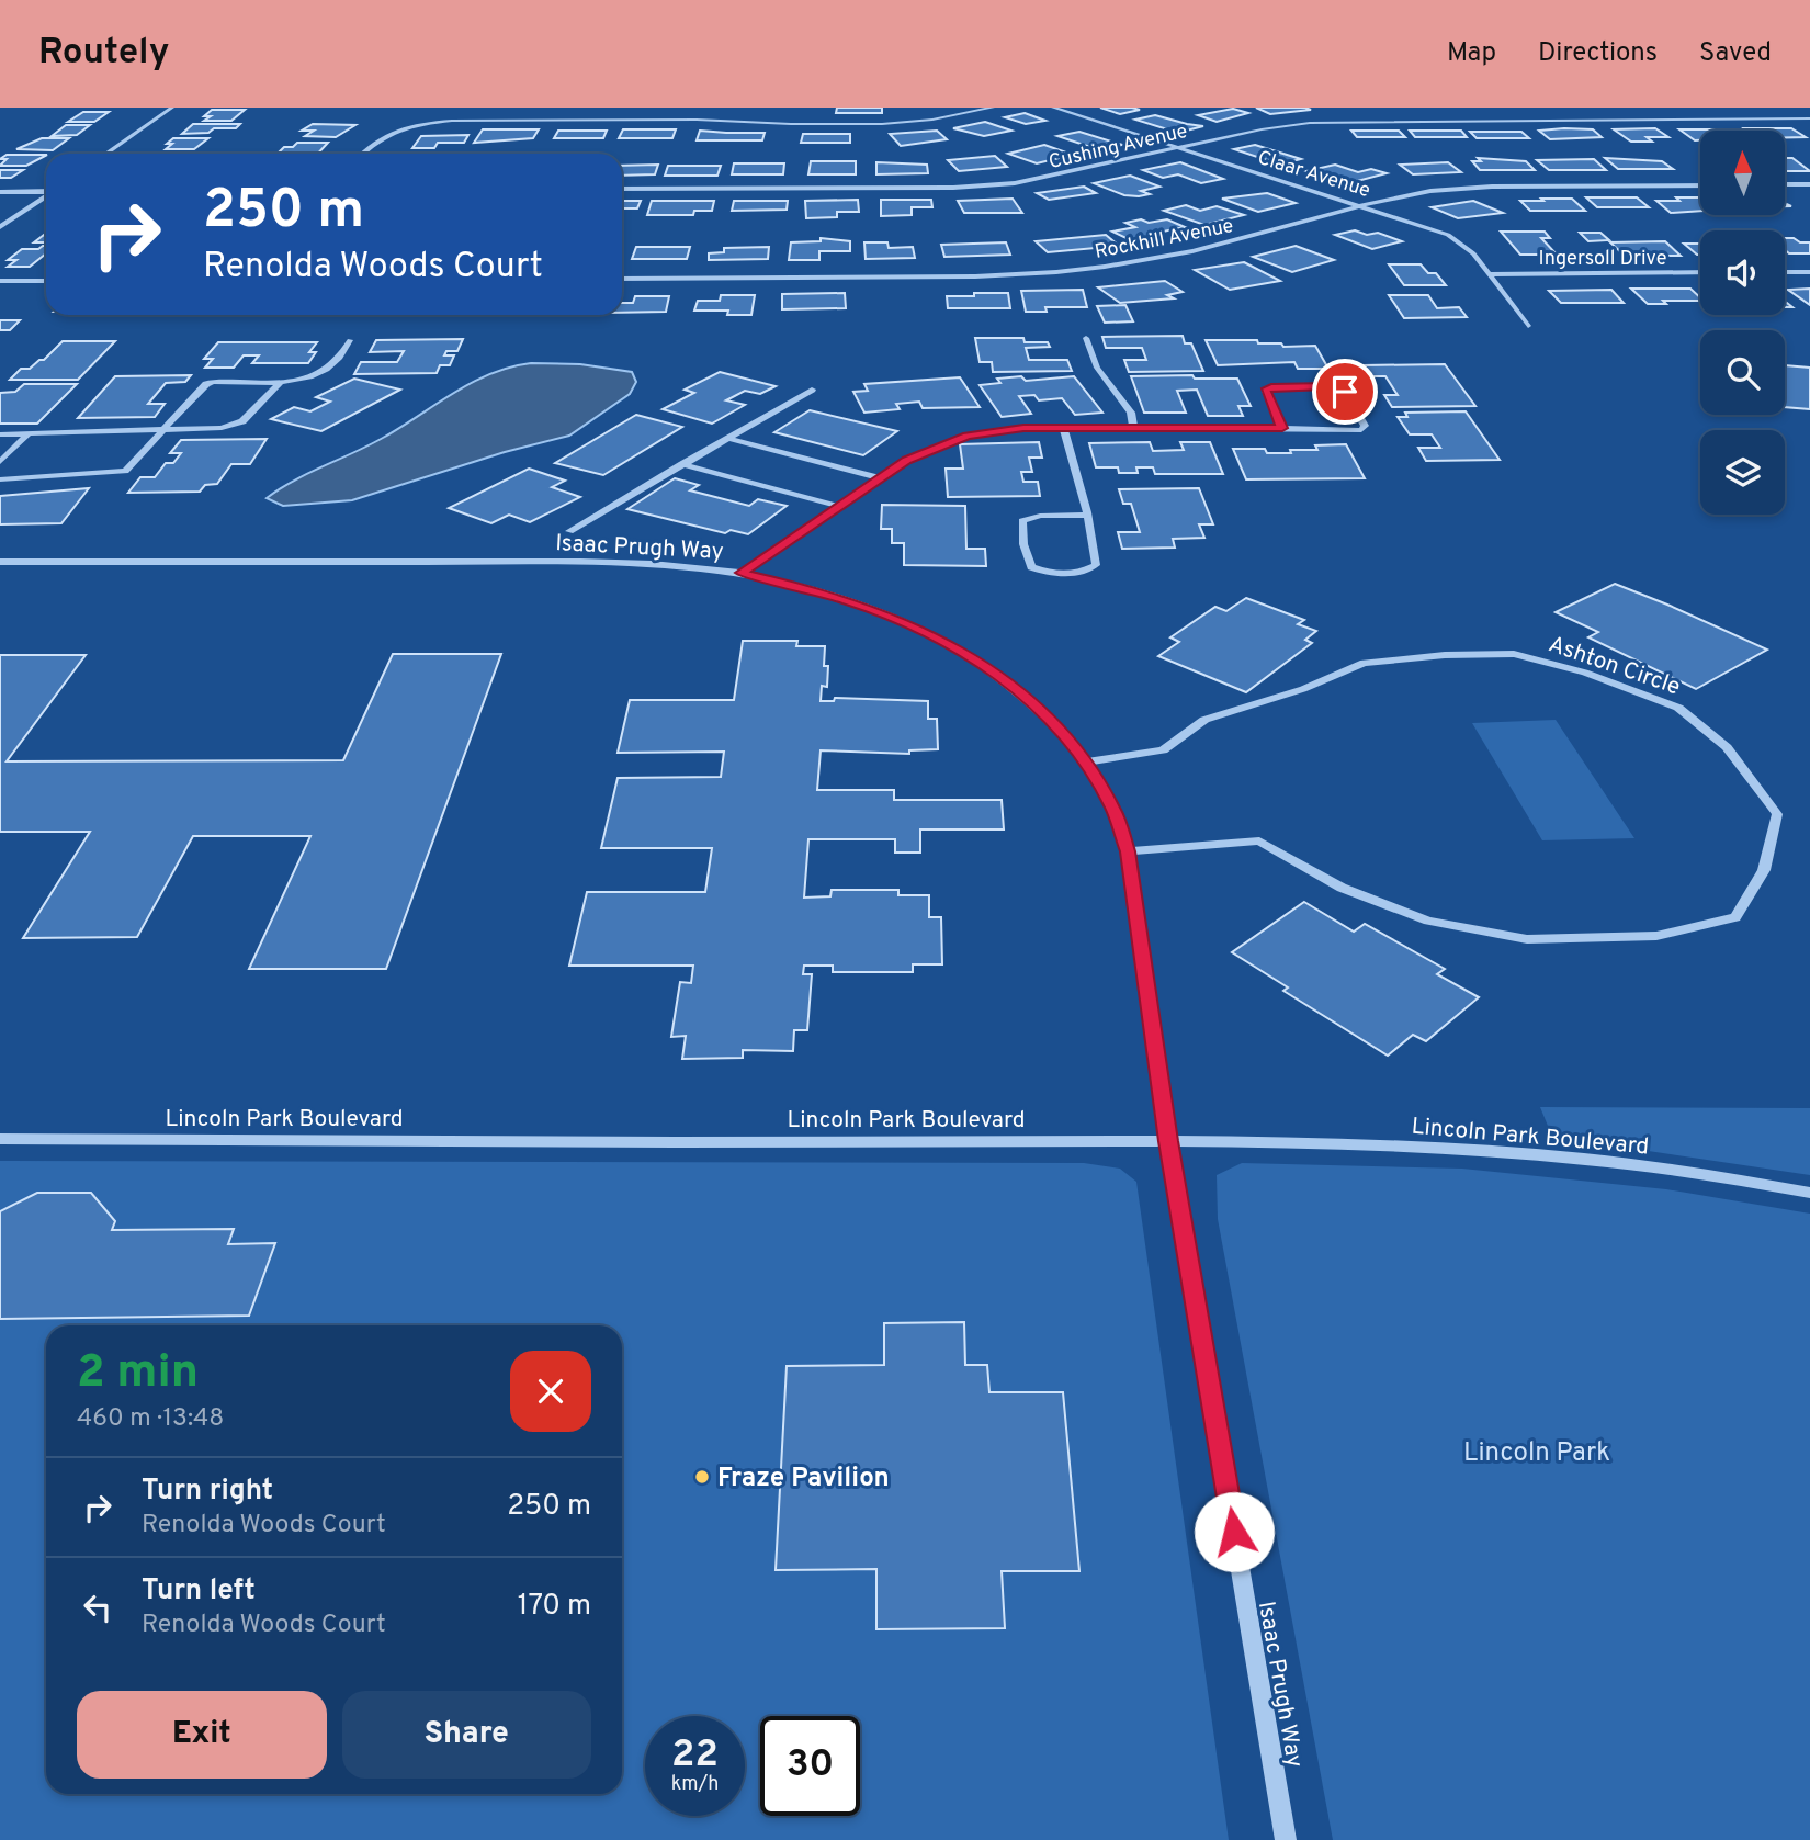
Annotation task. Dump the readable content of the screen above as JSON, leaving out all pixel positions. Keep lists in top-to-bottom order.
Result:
{
  "streets": {
    "street": [
      "Cushing Avenue",
      "Claar Avenue",
      "Rockhill Avenue",
      "Ingersoll Drive",
      "Isaac Prugh Way",
      "Ashton Circle",
      "Lincoln Park Boulevard"
    ]
  },
  "crossings": [
    ["Cushing Avenue", "Claar Avenue"],
    ["Claar Avenue", "Rockhill Avenue"],
    ["Claar Avenue", "Ingersoll Drive"],
    ["Isaac Prugh Way", "Ashton Circle"],
    ["Isaac Prugh Way", "Lincoln Park Boulevard"]
  ],
  "parks": ["Lincoln Park"],
  "places": ["Fraze Pavilion"],
  "north": "top",
  "page": {
    "header": "Routely",
    "nav": ["Map", "Directions", "Saved"],
    "turn": ["250 m", "Renolda Woods Court"],
    "heading": ["2 min", "460 m · 13:48"],
    "list": [
      {
        "name": "Turn right",
        "note": "Renolda Woods Court",
        "value": "250 m"
      },
      {
        "name": "Turn left",
        "note": "Renolda Woods Court",
        "value": "170 m"
      }
    ],
    "buttons": ["Exit", "Share"],
    "speed": "22 km/h",
    "limit": "30"
  }
}
